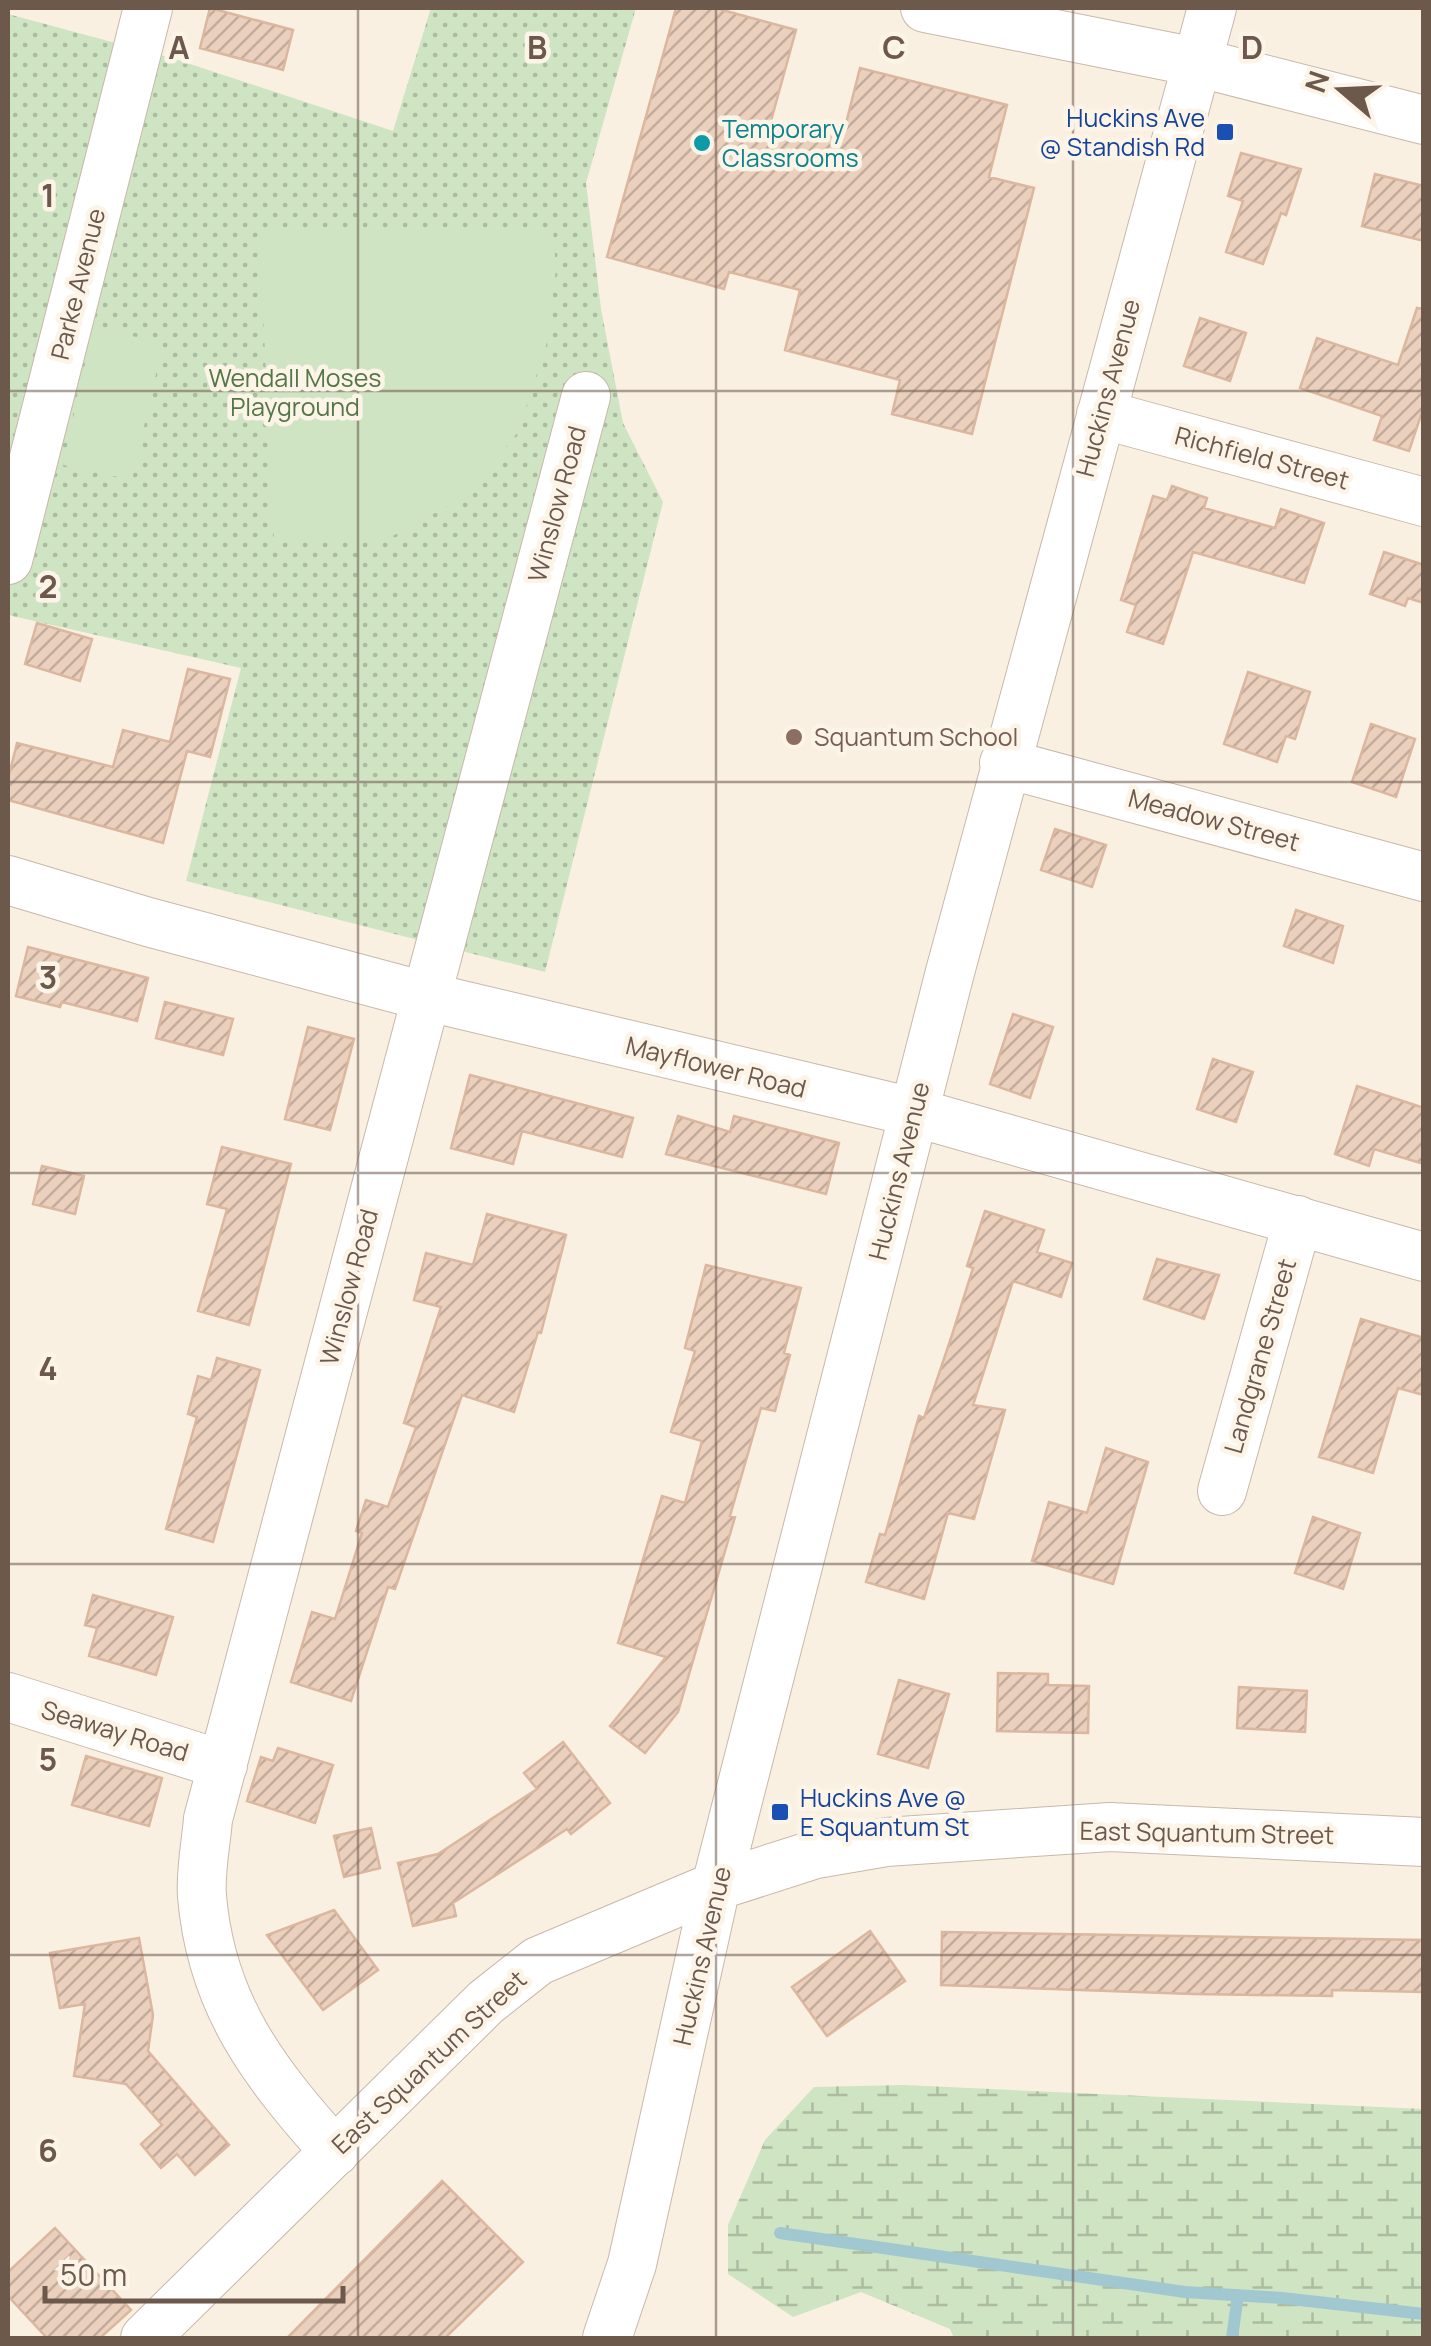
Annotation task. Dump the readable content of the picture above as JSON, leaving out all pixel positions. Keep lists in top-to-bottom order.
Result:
{
  "streets": {
    "street": [
      "Parke Avenue",
      "Huckins Avenue",
      "Richfield Street",
      "Winslow Road",
      "Meadow Street",
      "Mayflower Road",
      "Landgrane Street",
      "Seaway Road",
      "East Squantum Street"
    ]
  },
  "crossings": [
    ["Huckins Avenue", "Richfield Street"],
    ["Huckins Avenue", "Meadow Street"],
    ["Huckins Avenue", "Mayflower Road"],
    ["Huckins Avenue", "East Squantum Street"],
    ["Winslow Road", "Mayflower Road"],
    ["Winslow Road", "Seaway Road"],
    ["Winslow Road", "East Squantum Street"],
    ["Mayflower Road", "Landgrane Street"]
  ],
  "parks": ["Wendall Moses Playground"],
  "places": {
    "transit": ["Huckins Ave @ Standish Rd", "Huckins Ave @ E Squantum St"],
    "other": ["Temporary Classrooms", "Squantum School"]
  },
  "scale_bar": "50 m",
  "north": "left",
  "grid": {
    "columns": [
      "A",
      "B",
      "C",
      "D"
    ],
    "rows": [
      "1",
      "2",
      "3",
      "4",
      "5",
      "6"
    ]
  }
}
